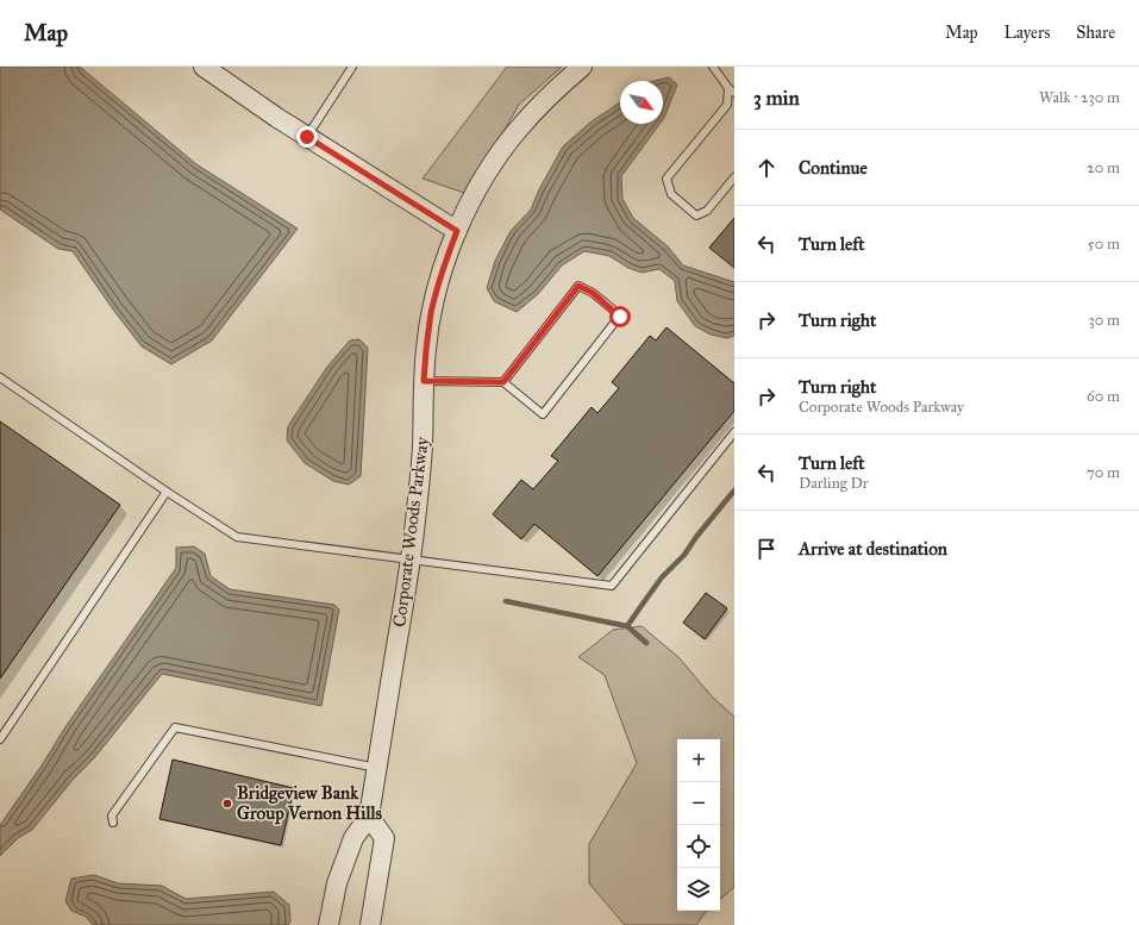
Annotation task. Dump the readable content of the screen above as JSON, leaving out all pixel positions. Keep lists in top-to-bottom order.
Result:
{
  "streets": {
    "street": ["Corporate Woods Parkway"]
  },
  "places": ["Bridgeview Bank Group Vernon Hills"],
  "north": "bottom right",
  "page": {
    "header": "Map",
    "nav": ["Map", "Layers", "Share"],
    "heading": ["3 min", "Walk · 230 m"],
    "list": [
      ["Continue", "20 m"],
      ["Turn left", "50 m"],
      ["Turn right", "30 m"],
      ["Turn right", "Corporate Woods Parkway", "60 m"],
      ["Turn left", "Darling Dr", "70 m"],
      "Arrive at destination"
    ],
    "map_buttons": ["+", "−"]
  }
}
